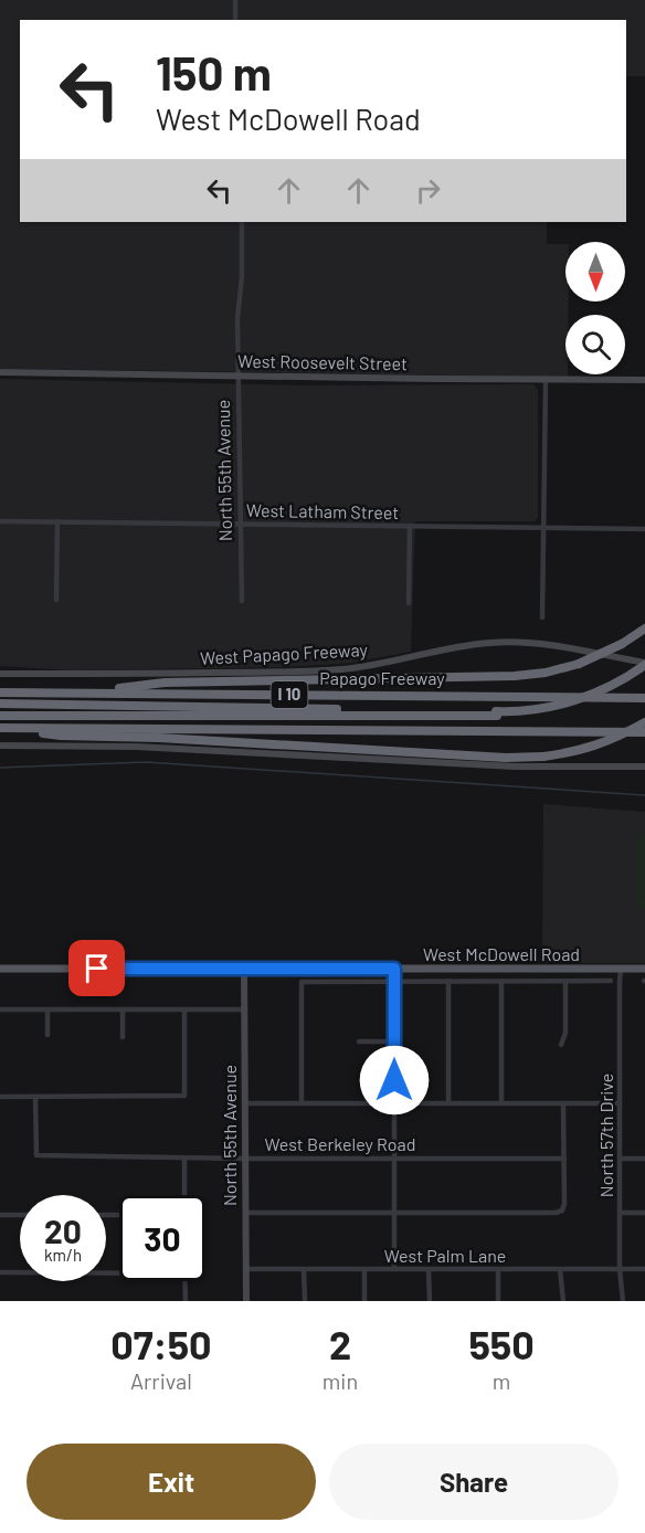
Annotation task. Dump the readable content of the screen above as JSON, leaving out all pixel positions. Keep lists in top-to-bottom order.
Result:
{
  "streets": {
    "highway": ["Papago Freeway", "I 10"],
    "main road": [
      "West Roosevelt Street",
      "North 55th Avenue",
      "West Papago Freeway",
      "West McDowell Road"
    ],
    "street": [
      "West Latham Street",
      "North 57th Drive",
      "West Berkeley Road",
      "West Palm Lane"
    ]
  },
  "crossings": [
    ["West Roosevelt Street", "North 55th Avenue"],
    ["North 55th Avenue", "West Latham Street"],
    ["North 55th Avenue", "West McDowell Road"],
    ["North 55th Avenue", "West Berkeley Road"],
    ["North 55th Avenue", "West Palm Lane"],
    ["West McDowell Road", "North 57th Drive"],
    ["North 57th Drive", "West Palm Lane"]
  ],
  "north": "bottom",
  "page": {
    "turn": ["150 m", "West McDowell Road"],
    "speed": "20 km/h",
    "limit": "30",
    "eta": [
      "07:50",
      "Arrival",
      "2",
      "min",
      "550",
      "m"
    ],
    "buttons": ["Exit", "Share"]
  }
}
